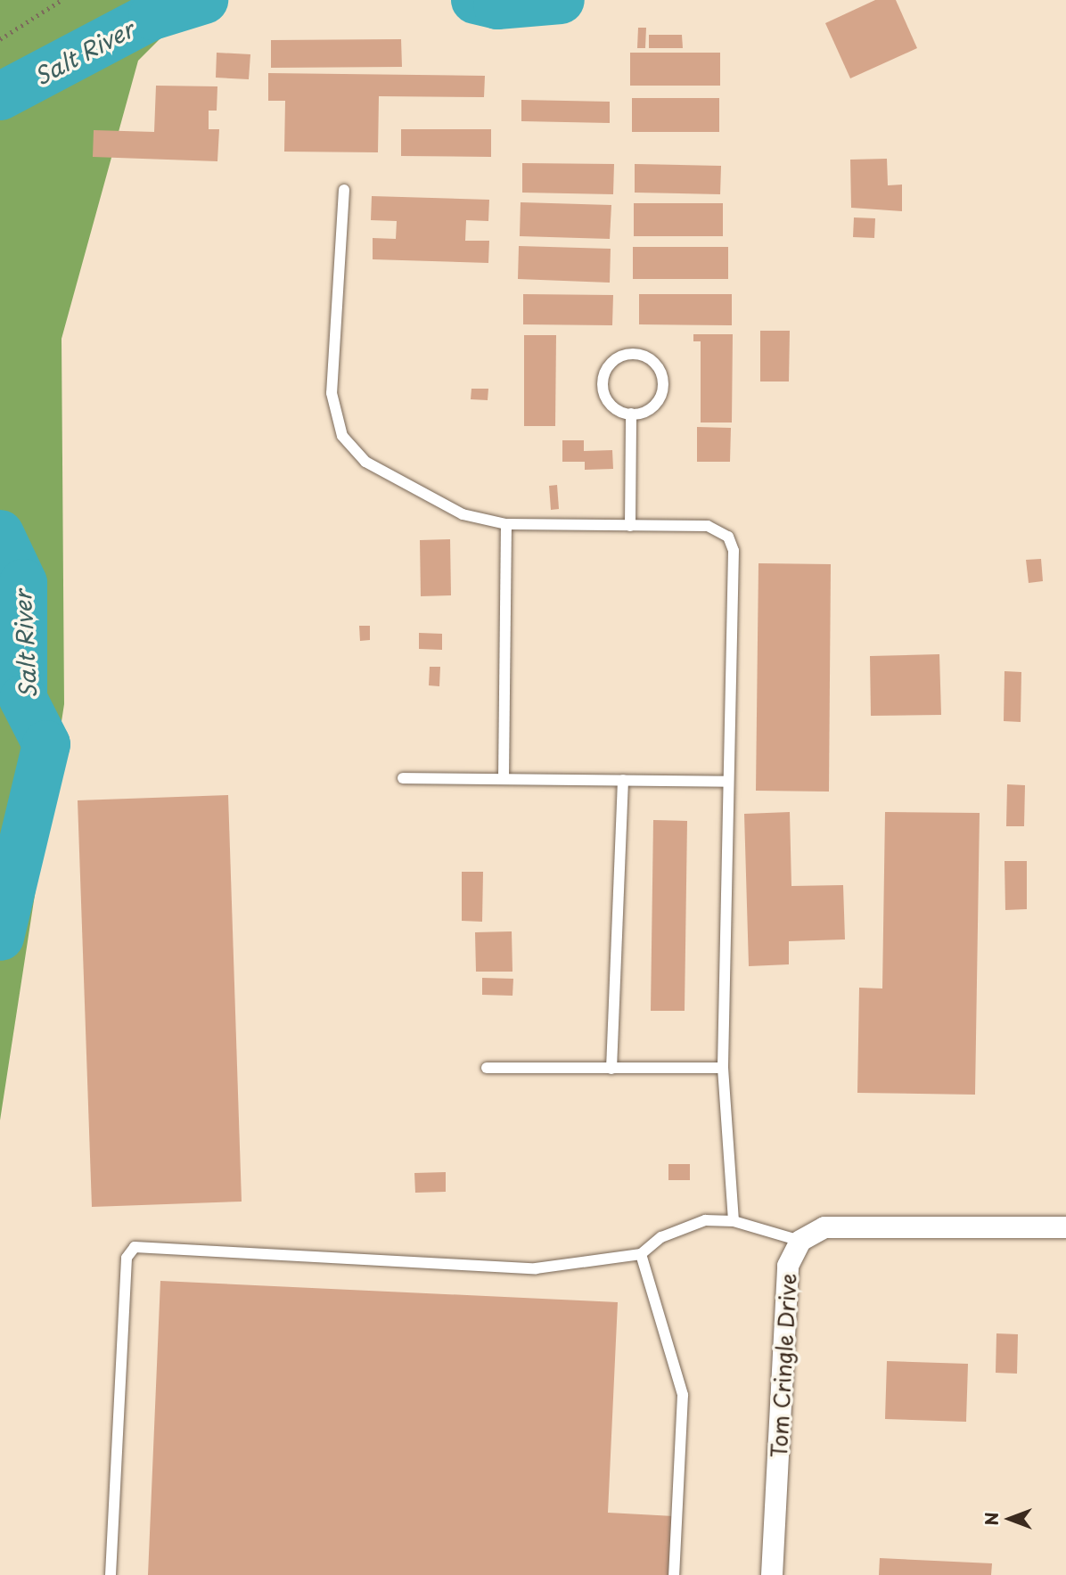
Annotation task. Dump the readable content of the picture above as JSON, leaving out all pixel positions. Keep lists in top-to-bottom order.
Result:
{
  "streets": {
    "street": ["Tom Cringle Drive"]
  },
  "water": ["Salt River"],
  "north": "left"
}
